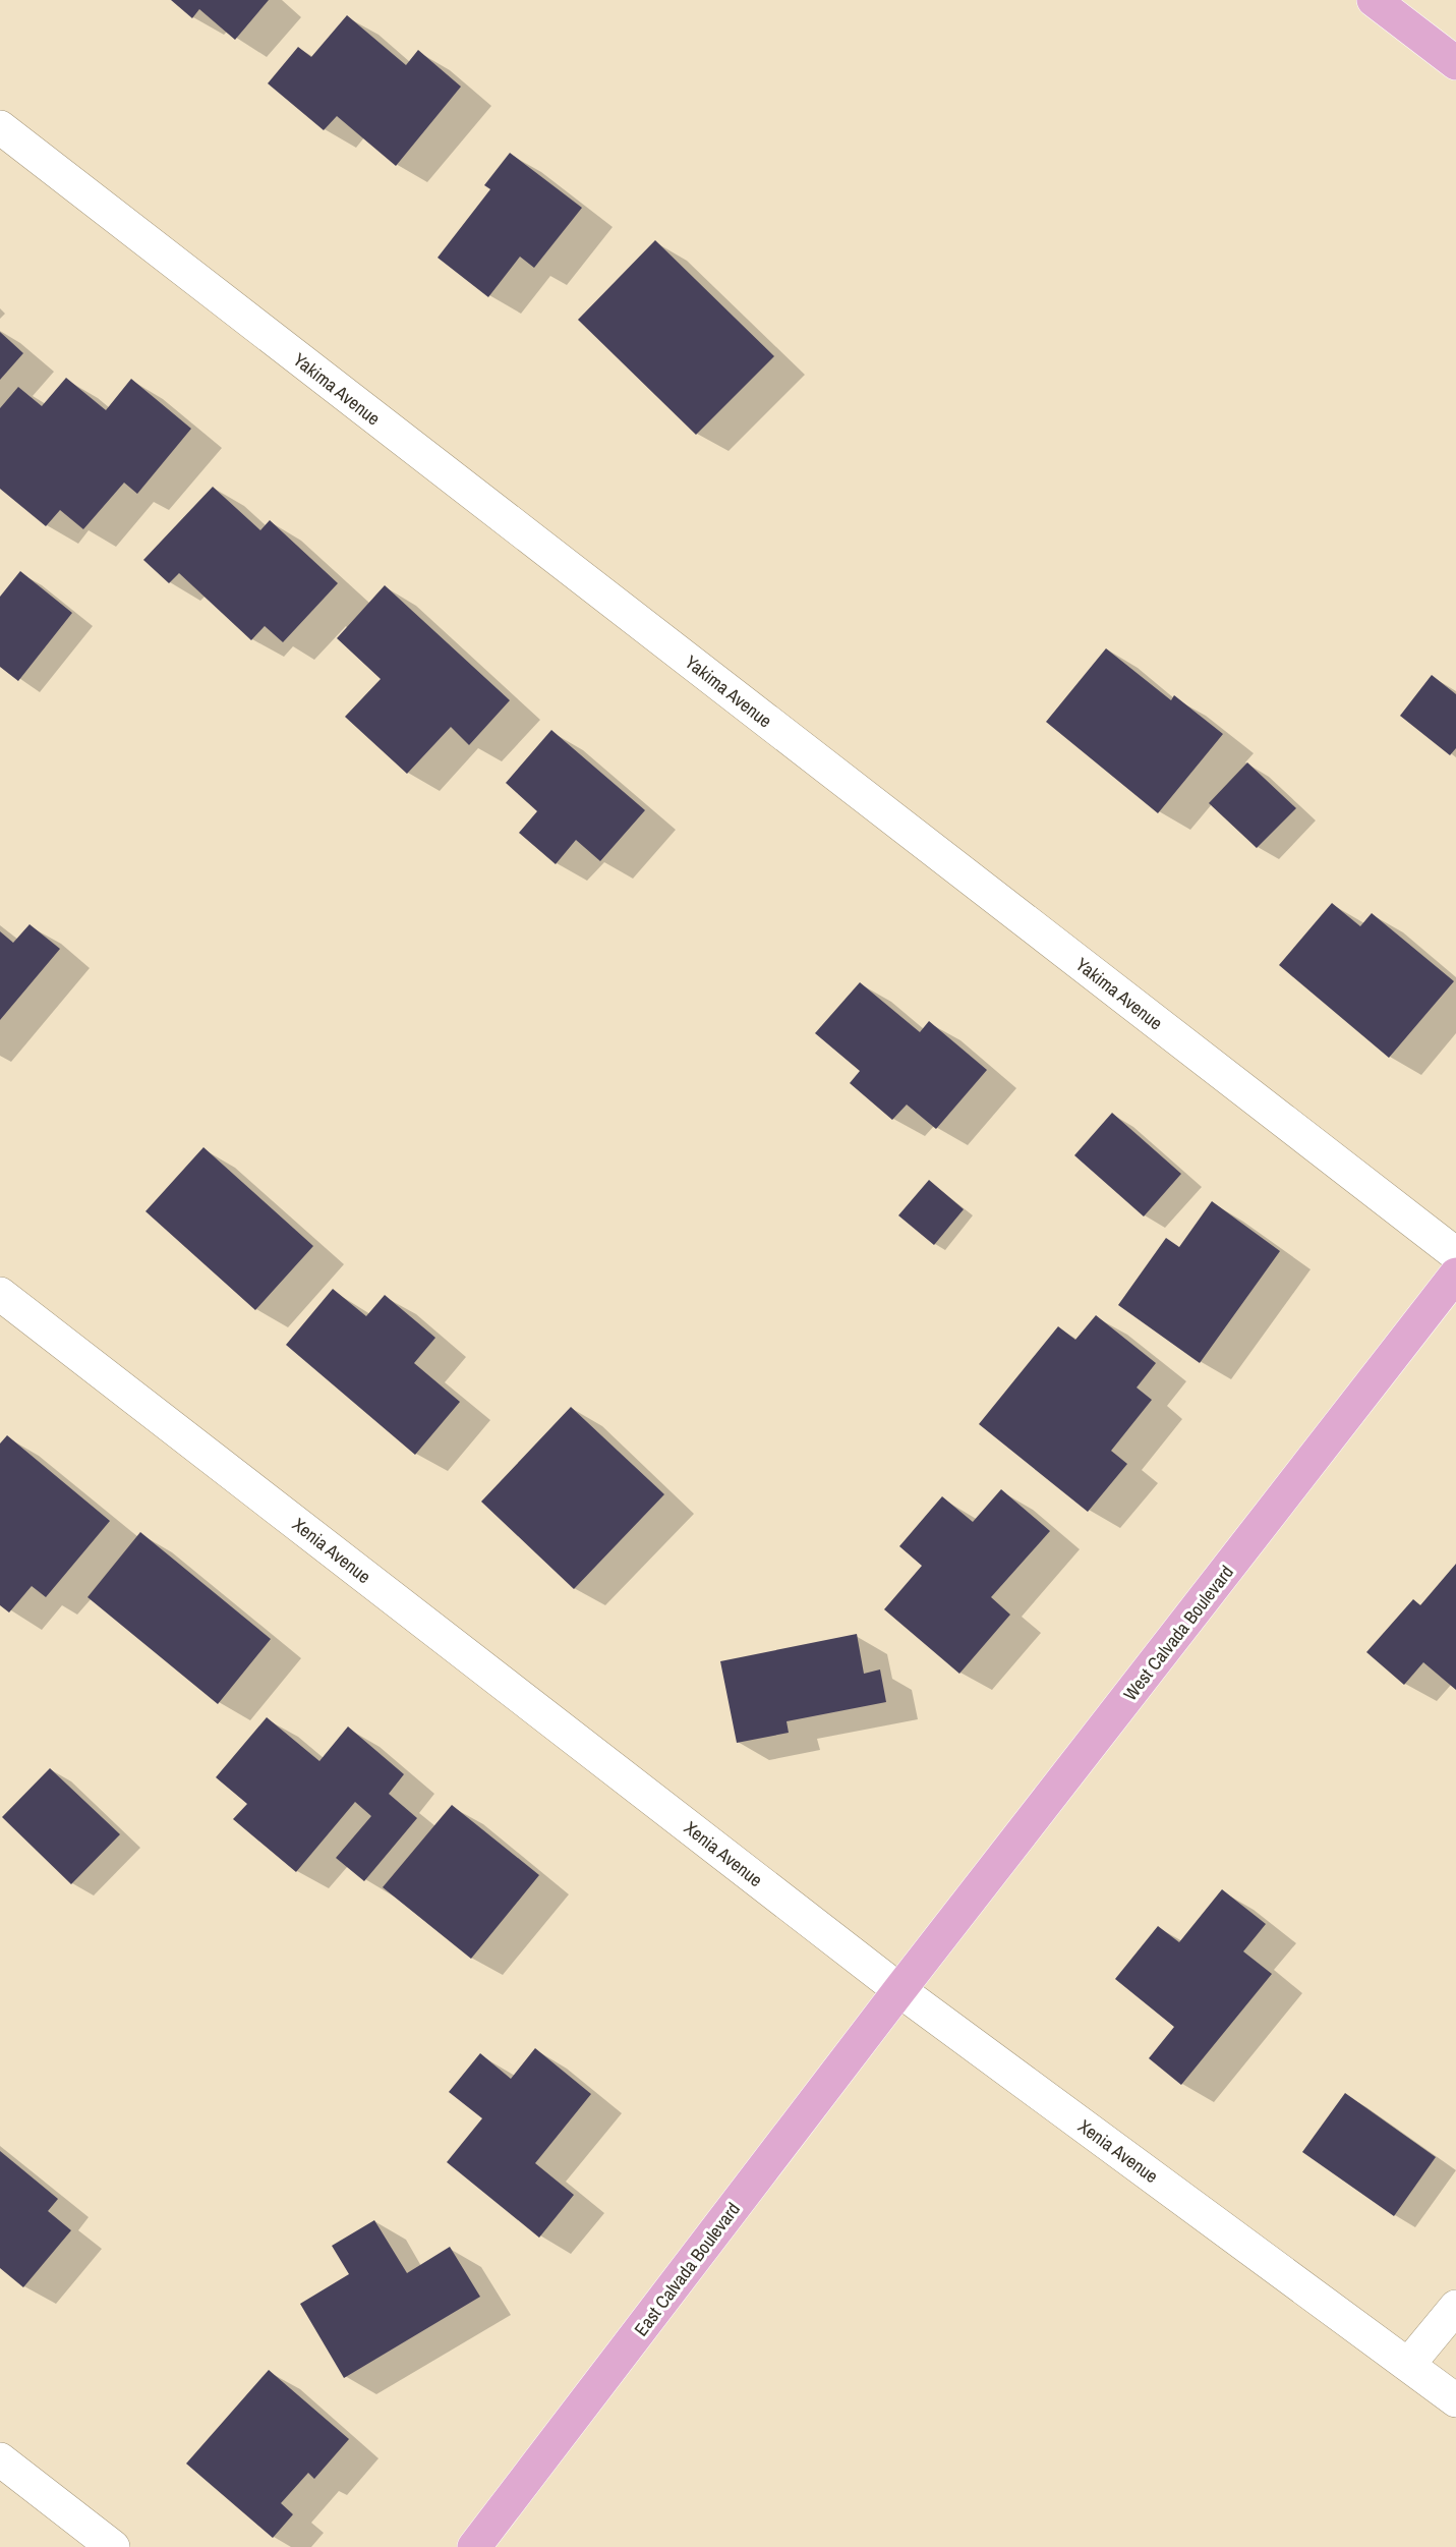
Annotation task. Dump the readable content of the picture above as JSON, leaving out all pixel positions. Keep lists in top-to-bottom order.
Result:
{
  "streets": {
    "main road": ["West Calvada Boulevard", "East Calvada Boulevard"],
    "street": ["Yakima Avenue", "Xenia Avenue"]
  },
  "crossings": [
    ["Xenia Avenue", "West Calvada Boulevard"],
    ["Xenia Avenue", "East Calvada Boulevard"],
    ["West Calvada Boulevard", "East Calvada Boulevard"]
  ]
}
